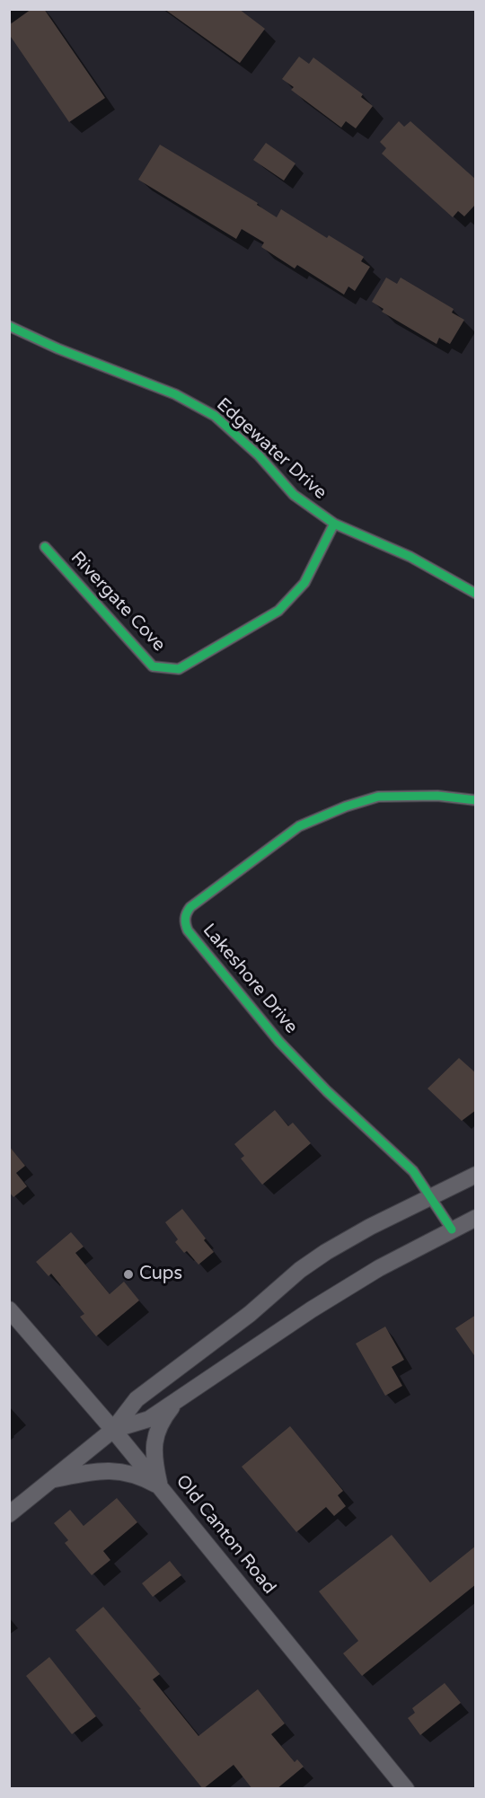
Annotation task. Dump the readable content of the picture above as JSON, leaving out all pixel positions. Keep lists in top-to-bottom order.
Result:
{
  "streets": {
    "main road": ["Old Canton Road"],
    "street": ["Edgewater Drive", "Rivergate Cove", "Lakeshore Drive"]
  },
  "crossings": [
    ["Edgewater Drive", "Rivergate Cove"]
  ],
  "places": ["Cups"]
}
